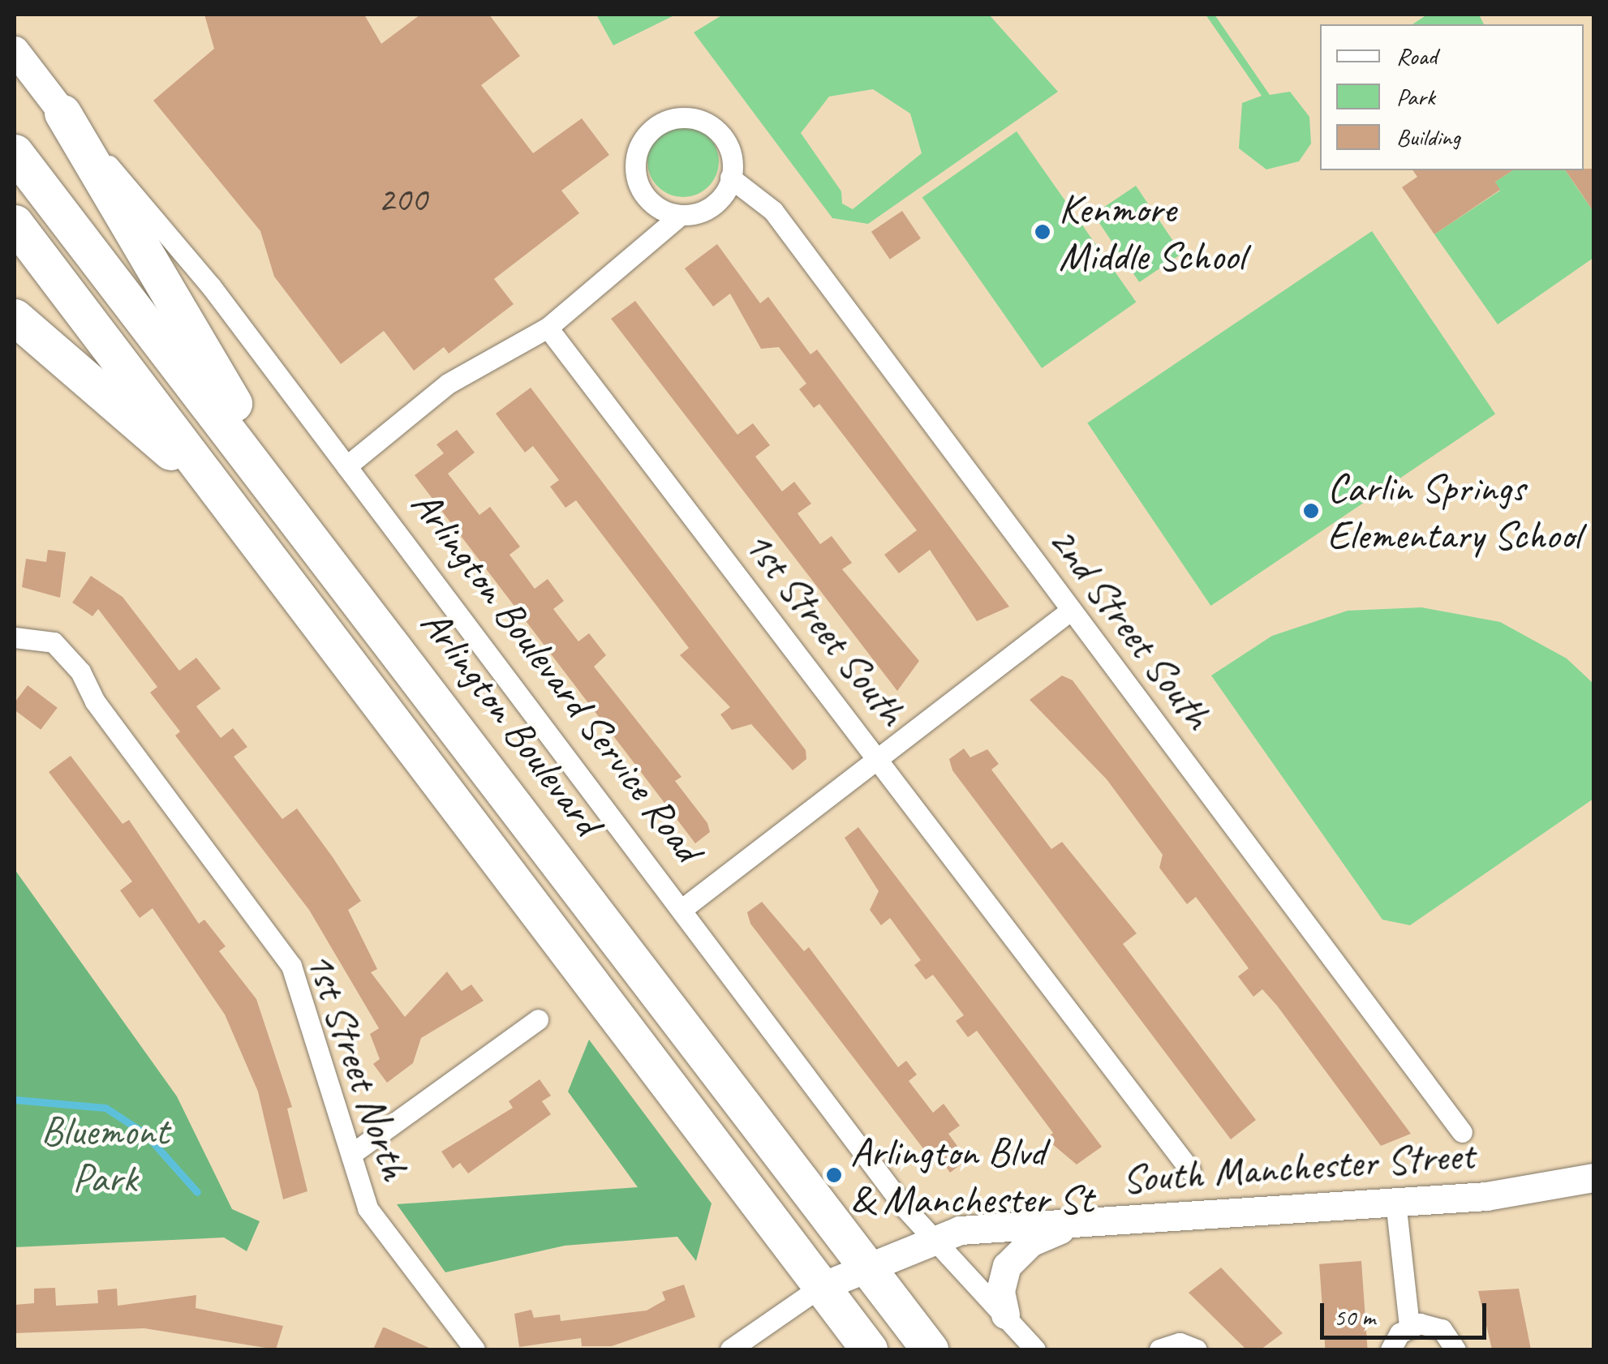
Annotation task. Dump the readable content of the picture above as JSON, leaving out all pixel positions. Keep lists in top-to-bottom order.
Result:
{
  "streets": {
    "highway": ["Arlington Boulevard"],
    "street": [
      "1st Street South",
      "2nd Street South",
      "Arlington Boulevard Service Road",
      "1st Street North",
      "South Manchester Street"
    ]
  },
  "crossings": [
    ["Arlington Boulevard Service Road", "South Manchester Street"],
    ["Arlington Boulevard", "South Manchester Street"]
  ],
  "parks": ["Bluemont Park"],
  "places": ["Kenmore Middle School", "Carlin Springs Elementary School", "Arlington Blvd & Manchester St"],
  "house_numbers": ["200"],
  "legend": ["Road", "Park", "Building"],
  "scale_bar": "50 m"
}
